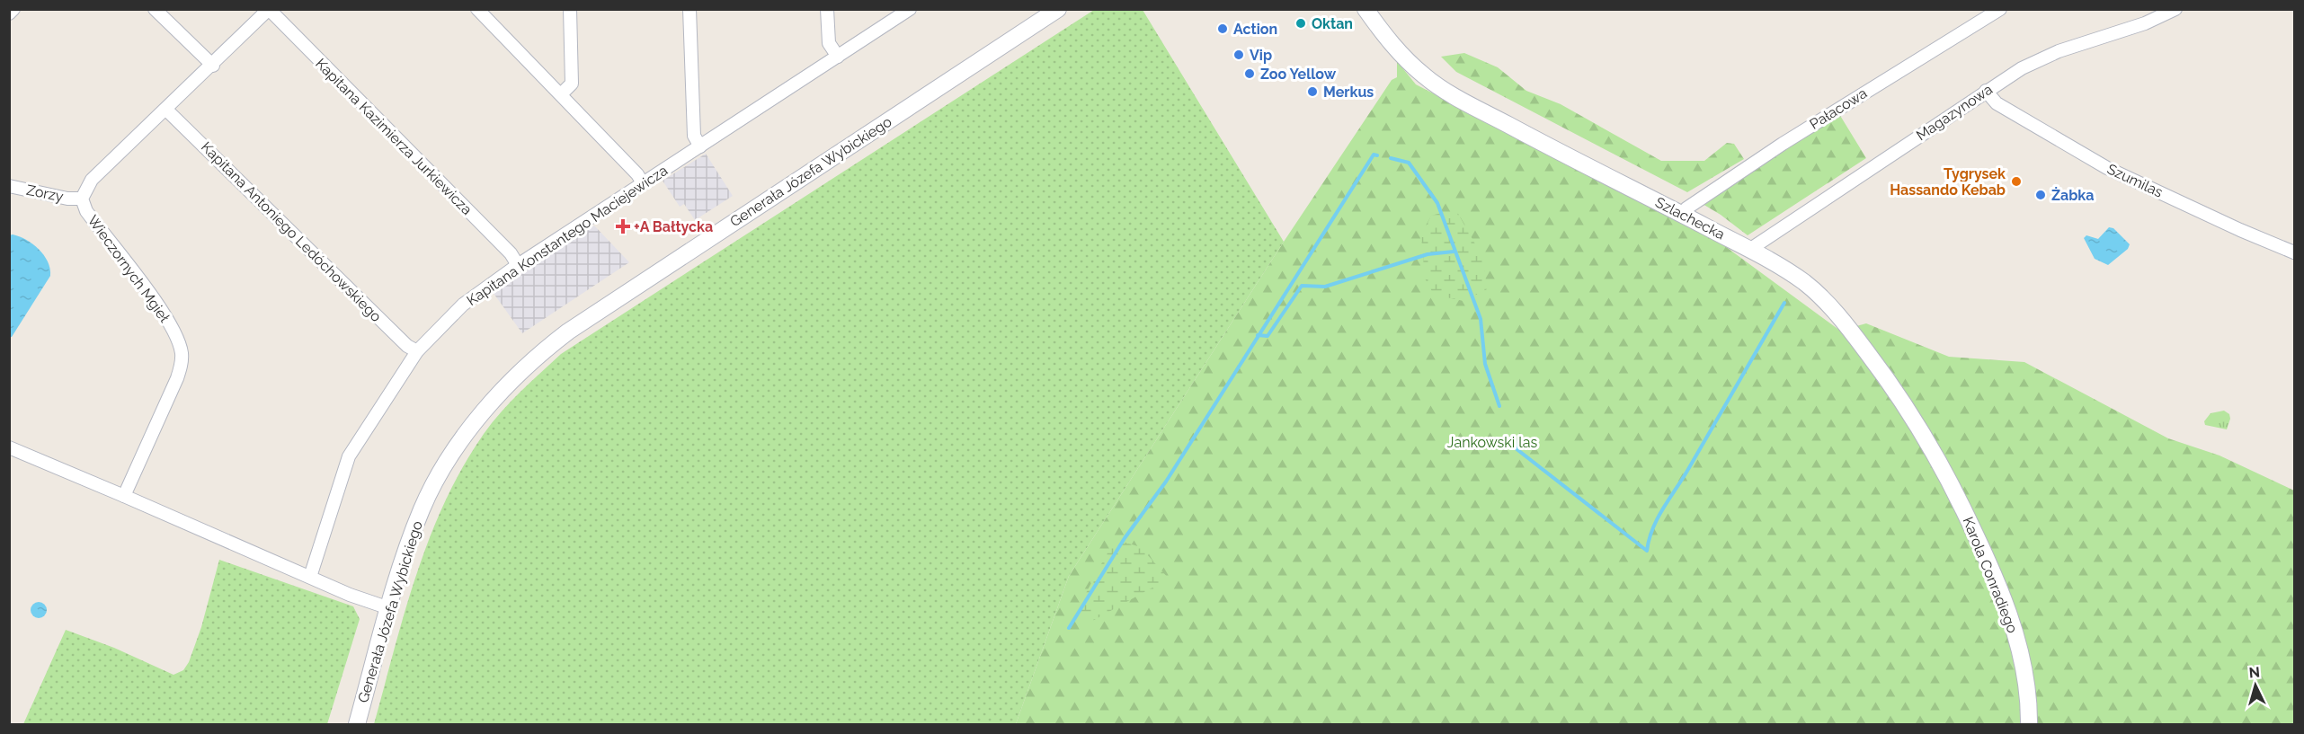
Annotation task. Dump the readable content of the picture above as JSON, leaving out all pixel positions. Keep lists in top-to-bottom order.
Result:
{
  "streets": {
    "main road": ["Generała Józefa Wybickiego", "Szlachecka", "Karola Conradiego"],
    "street": [
      "Pałacowa",
      "Magazynowa",
      "Kapitana Kazimierza Jurkiewicza",
      "Szumilas",
      "Zorzy",
      "Kapitana Antoniego Ledóchowskiego",
      "Kapitana Konstantego Maciejewicza",
      "Wieczornych Mgieł"
    ]
  },
  "crossings": [
    ["Pałacowa", "Szlachecka"],
    ["Magazynowa", "Szumilas"],
    ["Magazynowa", "Szlachecka"],
    ["Kapitana Kazimierza Jurkiewicza", "Kapitana Konstantego Maciejewicza"],
    ["Kapitana Kazimierza Jurkiewicza", "Wieczornych Mgieł"],
    ["Zorzy", "Wieczornych Mgieł"],
    ["Szlachecka", "Karola Conradiego"],
    ["Kapitana Antoniego Ledóchowskiego", "Kapitana Konstantego Maciejewicza"],
    ["Kapitana Antoniego Ledóchowskiego", "Wieczornych Mgieł"]
  ],
  "parks": ["Jankowski las"],
  "places": {
    "other": [
      "Oktan",
      "Action",
      "Vip",
      "Zoo Yellow",
      "Merkus",
      "Tygrysek Hassando Kebab",
      "Żabka"
    ],
    "health": ["+A Bałtycka"]
  },
  "north": "top"
}
